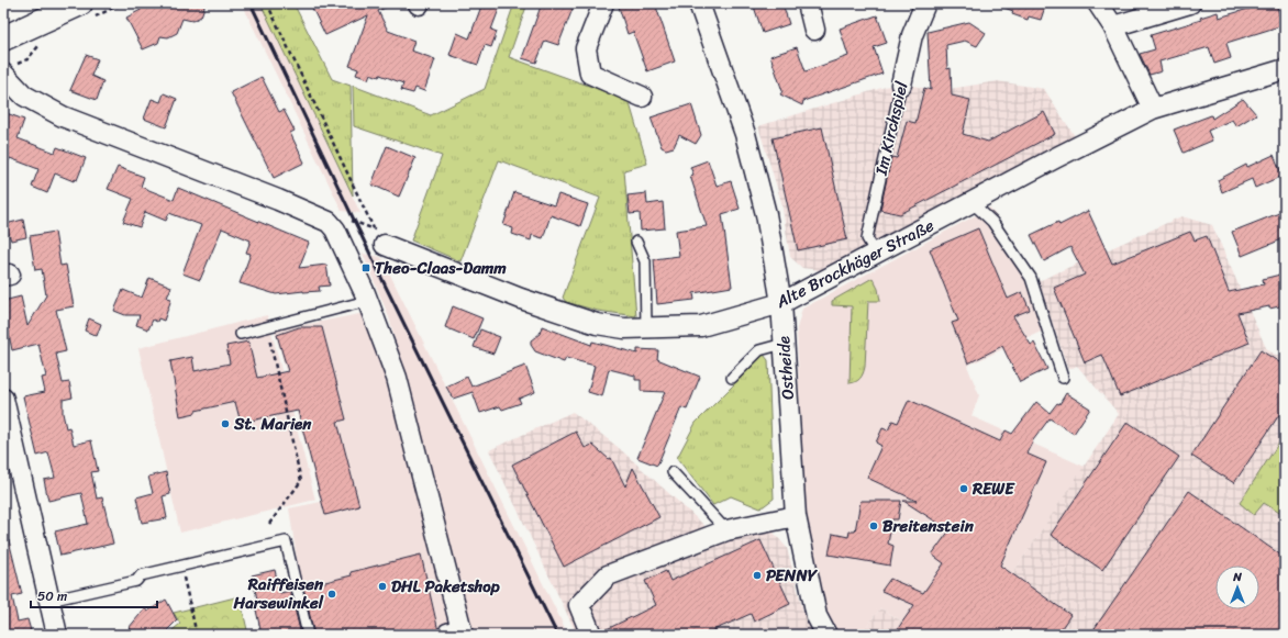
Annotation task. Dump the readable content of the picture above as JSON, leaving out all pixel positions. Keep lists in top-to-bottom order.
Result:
{
  "streets": {
    "street": ["Im Kirchspiel", "Alte Brockhäger Straße", "Ostheide"]
  },
  "crossings": [
    ["Im Kirchspiel", "Alte Brockhäger Straße"],
    ["Alte Brockhäger Straße", "Ostheide"]
  ],
  "places": {
    "transit": ["Theo-Claas-Damm"],
    "other": [
      "St. Marien",
      "REWE",
      "Breitenstein",
      "PENNY",
      "DHL Paketshop",
      "Raiffeisen Harsewinkel"
    ]
  },
  "scale_bar": "50 m",
  "north": "top"
}
